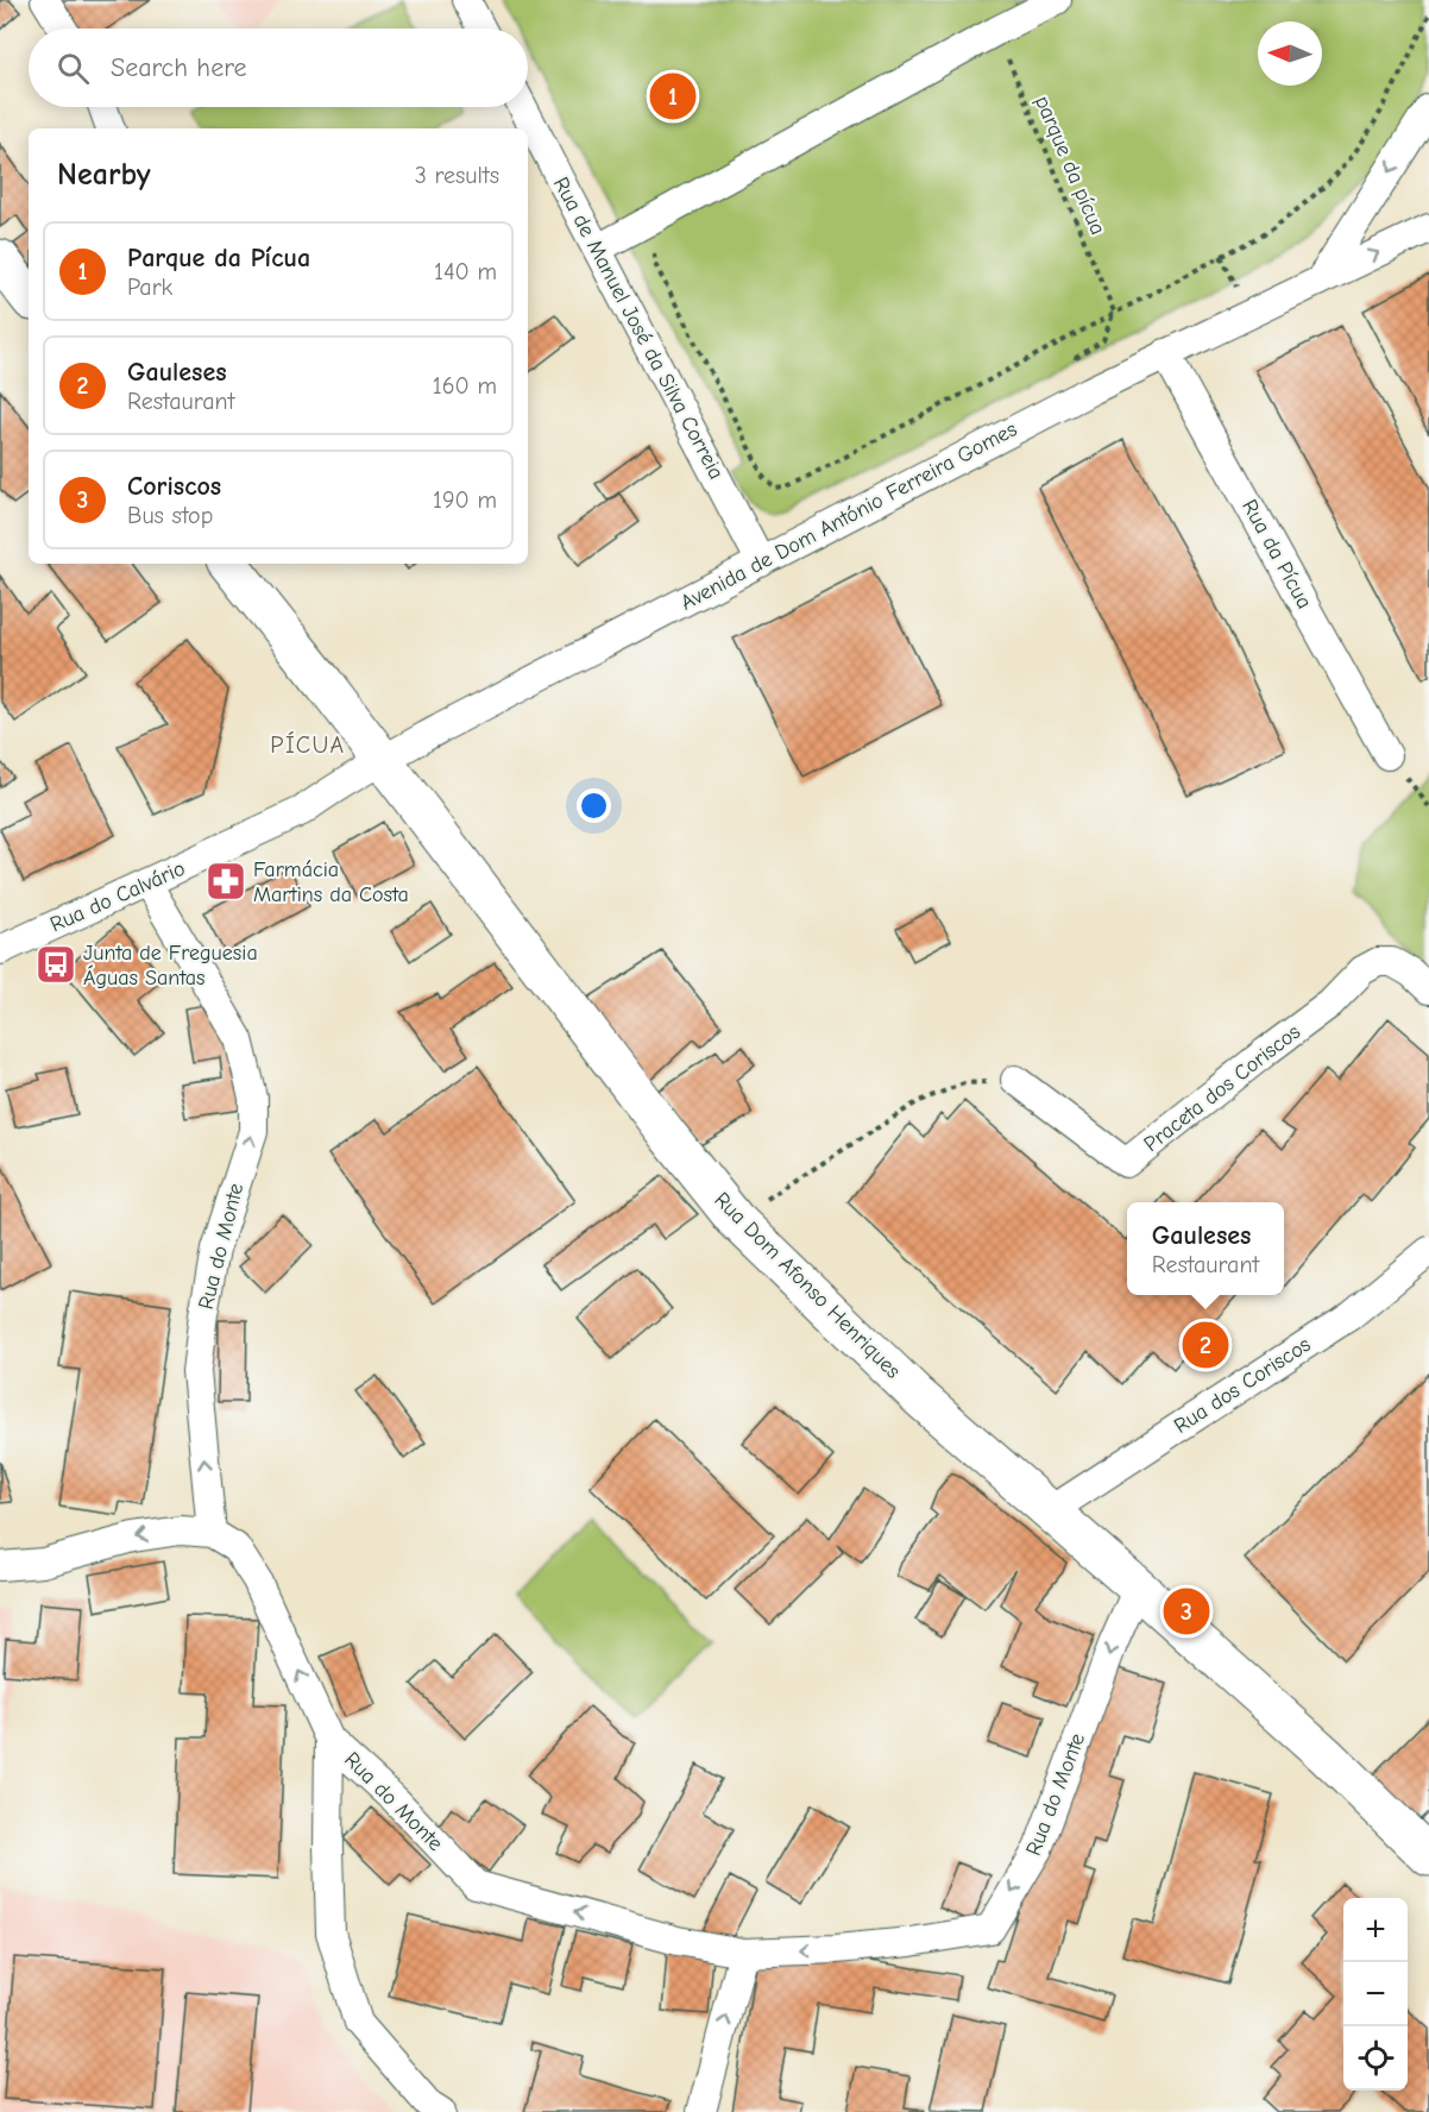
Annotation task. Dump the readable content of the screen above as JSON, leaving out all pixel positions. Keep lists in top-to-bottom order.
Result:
{
  "streets": {
    "main road": ["Rua Dom Afonso Henriques"],
    "street": [
      "Rua de Manuel José da Silva Correia",
      "Avenida de Dom António Ferreira Gomes",
      "Rua da Pícua",
      "Rua do Calvário",
      "Praceta dos Coriscos",
      "Rua do Monte",
      "Rua dos Coriscos"
    ],
    "path": ["parque da pícua"]
  },
  "crossings": [
    ["Rua de Manuel José da Silva Correia", "Avenida de Dom António Ferreira Gomes"],
    ["Avenida de Dom António Ferreira Gomes", "Rua da Pícua"],
    ["Avenida de Dom António Ferreira Gomes", "Rua do Calvário"],
    ["Avenida de Dom António Ferreira Gomes", "Rua Dom Afonso Henriques"],
    ["Rua do Calvário", "Rua do Monte"],
    ["Rua do Calvário", "Rua Dom Afonso Henriques"],
    ["Rua do Monte", "Rua Dom Afonso Henriques"],
    ["Rua Dom Afonso Henriques", "Rua dos Coriscos"]
  ],
  "districts": ["PÍCUA"],
  "places": {
    "pharmacy": ["Farmácia Martins da Costa"],
    "bus stop": ["Junta de Freguesia Águas Santas"]
  },
  "north": "left",
  "page": {
    "search": "Search here",
    "pins": ["1", "2", "3"],
    "heading": ["Nearby", "3 results"],
    "list": [
      {
        "mark": "1",
        "name": "Parque da Pícua",
        "note": "Park",
        "value": "140 m"
      },
      {
        "mark": "2",
        "name": "Gauleses",
        "note": "Restaurant",
        "value": "160 m"
      },
      {
        "mark": "3",
        "name": "Coriscos",
        "note": "Bus stop",
        "value": "190 m"
      }
    ],
    "popup": ["Gauleses", "Restaurant"],
    "map_buttons": ["+", "−"]
  }
}
